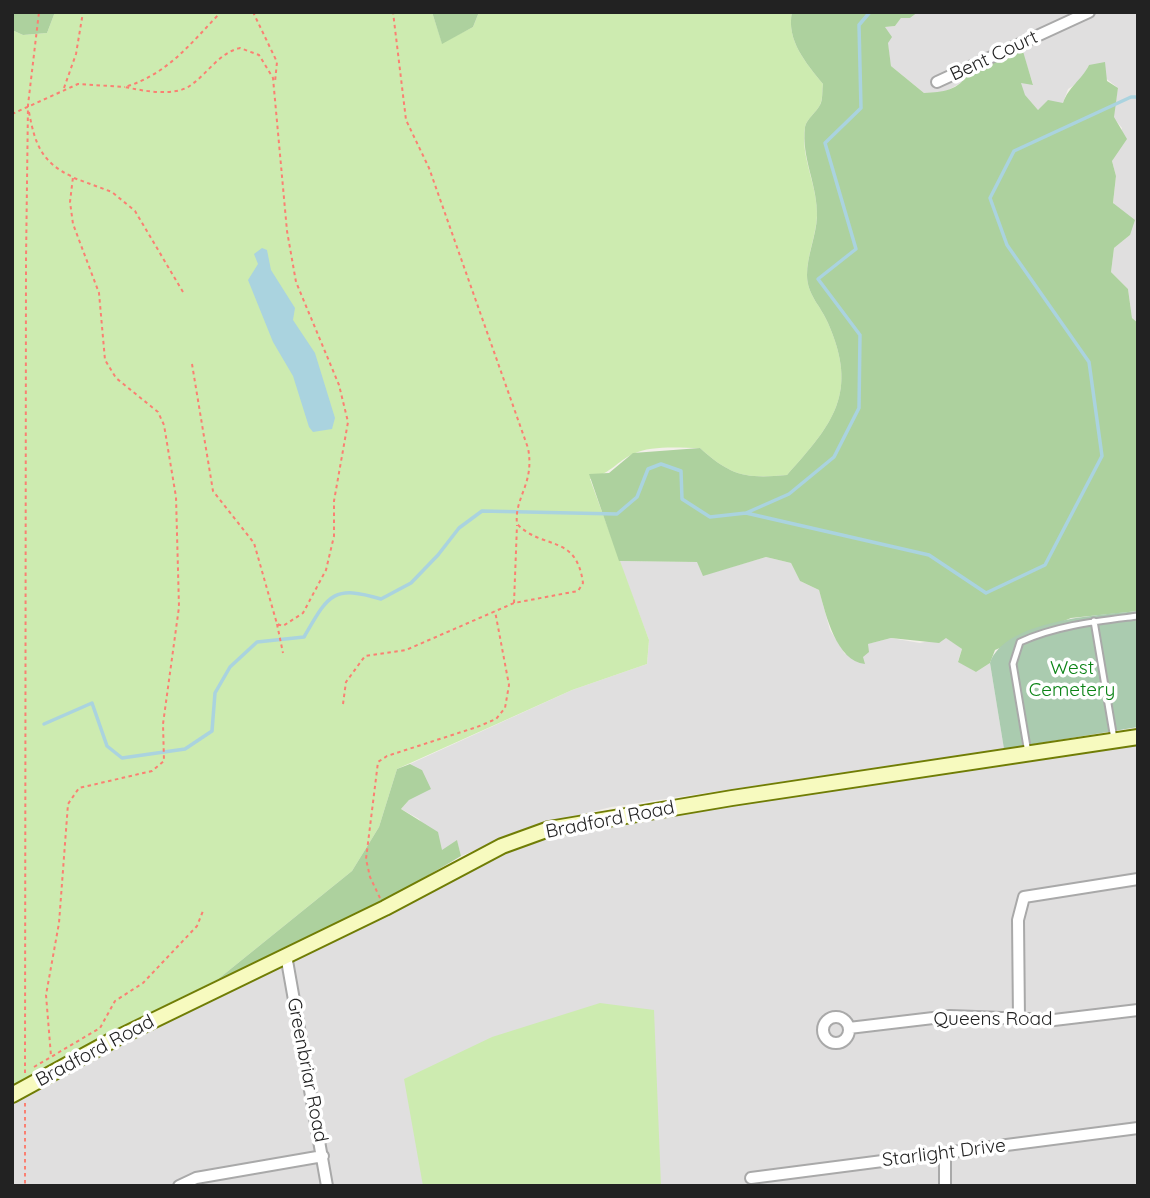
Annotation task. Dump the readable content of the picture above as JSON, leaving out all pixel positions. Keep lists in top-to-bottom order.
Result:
{
  "streets": {
    "street": [
      "Bent Court",
      "Bradford Road",
      "Queens Road",
      "Greenbriar Road",
      "Starlight Drive"
    ]
  },
  "crossings": [
    ["Bradford Road", "Greenbriar Road"]
  ],
  "parks": ["West Cemetery"]
}
